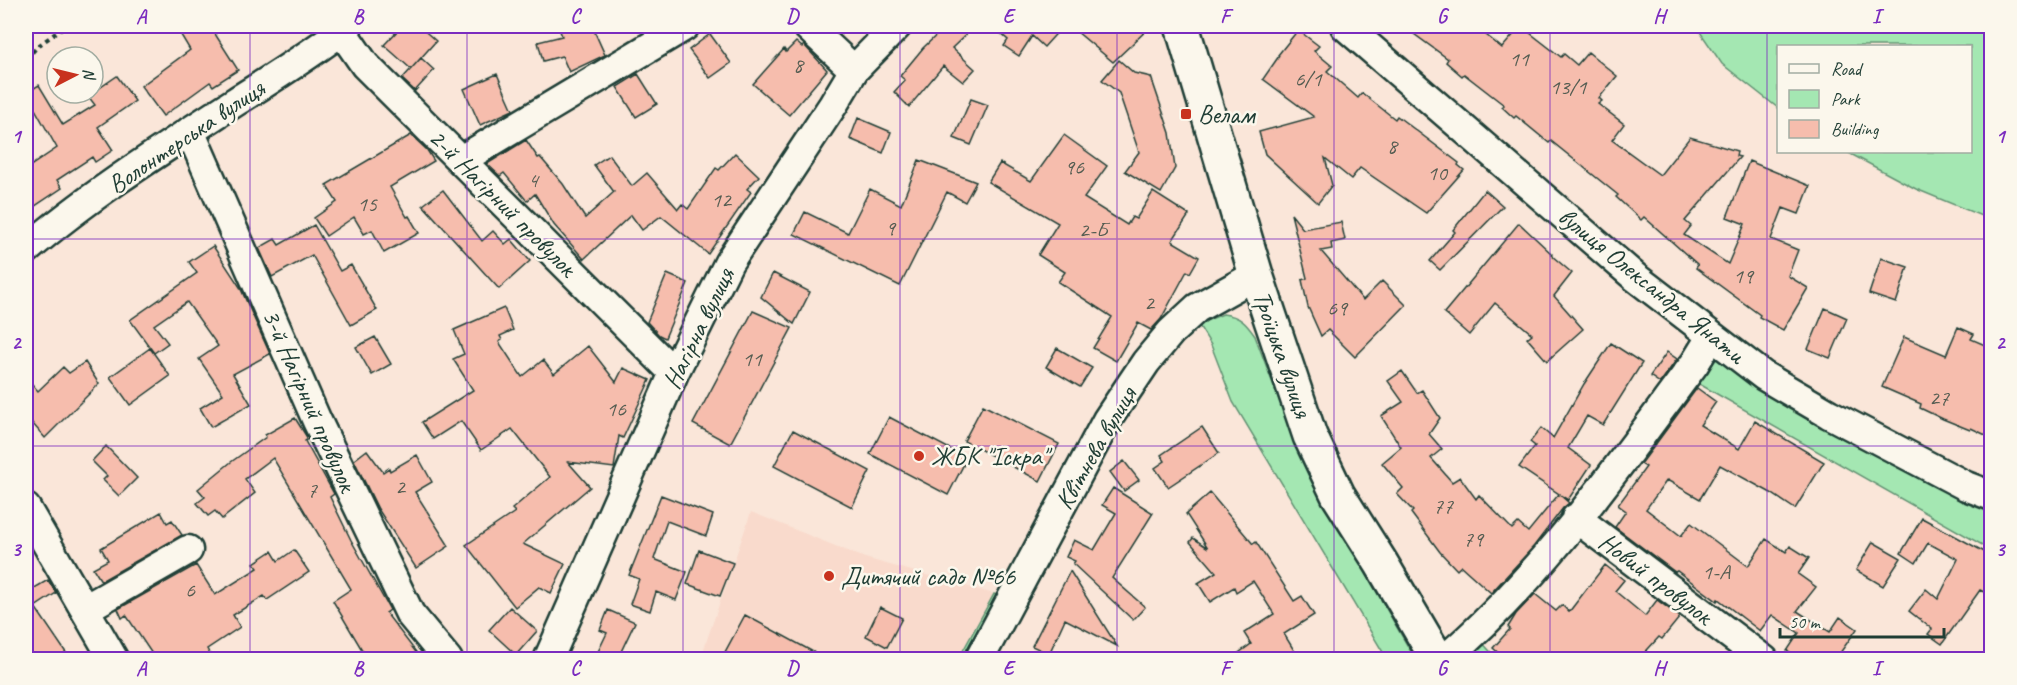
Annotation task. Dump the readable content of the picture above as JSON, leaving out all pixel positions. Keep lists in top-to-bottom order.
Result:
{
  "streets": {
    "main road": ["Троїцька вулиця"],
    "street": [
      "Волонтерська вулиця",
      "2-й Нагірний провулок",
      "вулиця Олександра Янати",
      "Нагірна вулиця",
      "3-й Нагірний провулок",
      "Квітнева вулиця",
      "Новий провулок"
    ]
  },
  "crossings": [
    ["Волонтерська вулиця", "2-й Нагірний провулок"],
    ["Волонтерська вулиця", "3-й Нагірний провулок"],
    ["2-й Нагірний провулок", "Нагірна вулиця"],
    ["Троїцька вулиця", "Квітнева вулиця"]
  ],
  "places": {
    "transit": ["Велам"],
    "other": ["ЖБК \"Іскра\"", "Дитячий садо №66"]
  },
  "house_numbers": [
    "11",
    "8",
    "6/1",
    "13/1",
    "8",
    "96",
    "10",
    "4",
    "12",
    "15",
    "9",
    "2-Б",
    "19",
    "2",
    "69",
    "11",
    "27",
    "16",
    "2",
    "7",
    "77",
    "79",
    "1-А",
    "6"
  ],
  "legend": ["Road", "Park", "Building"],
  "scale_bar": "50 m",
  "north": "right",
  "grid": {
    "columns": [
      "A",
      "B",
      "C",
      "D",
      "E",
      "F",
      "G",
      "H",
      "I"
    ],
    "rows": ["1", "2", "3"]
  }
}
